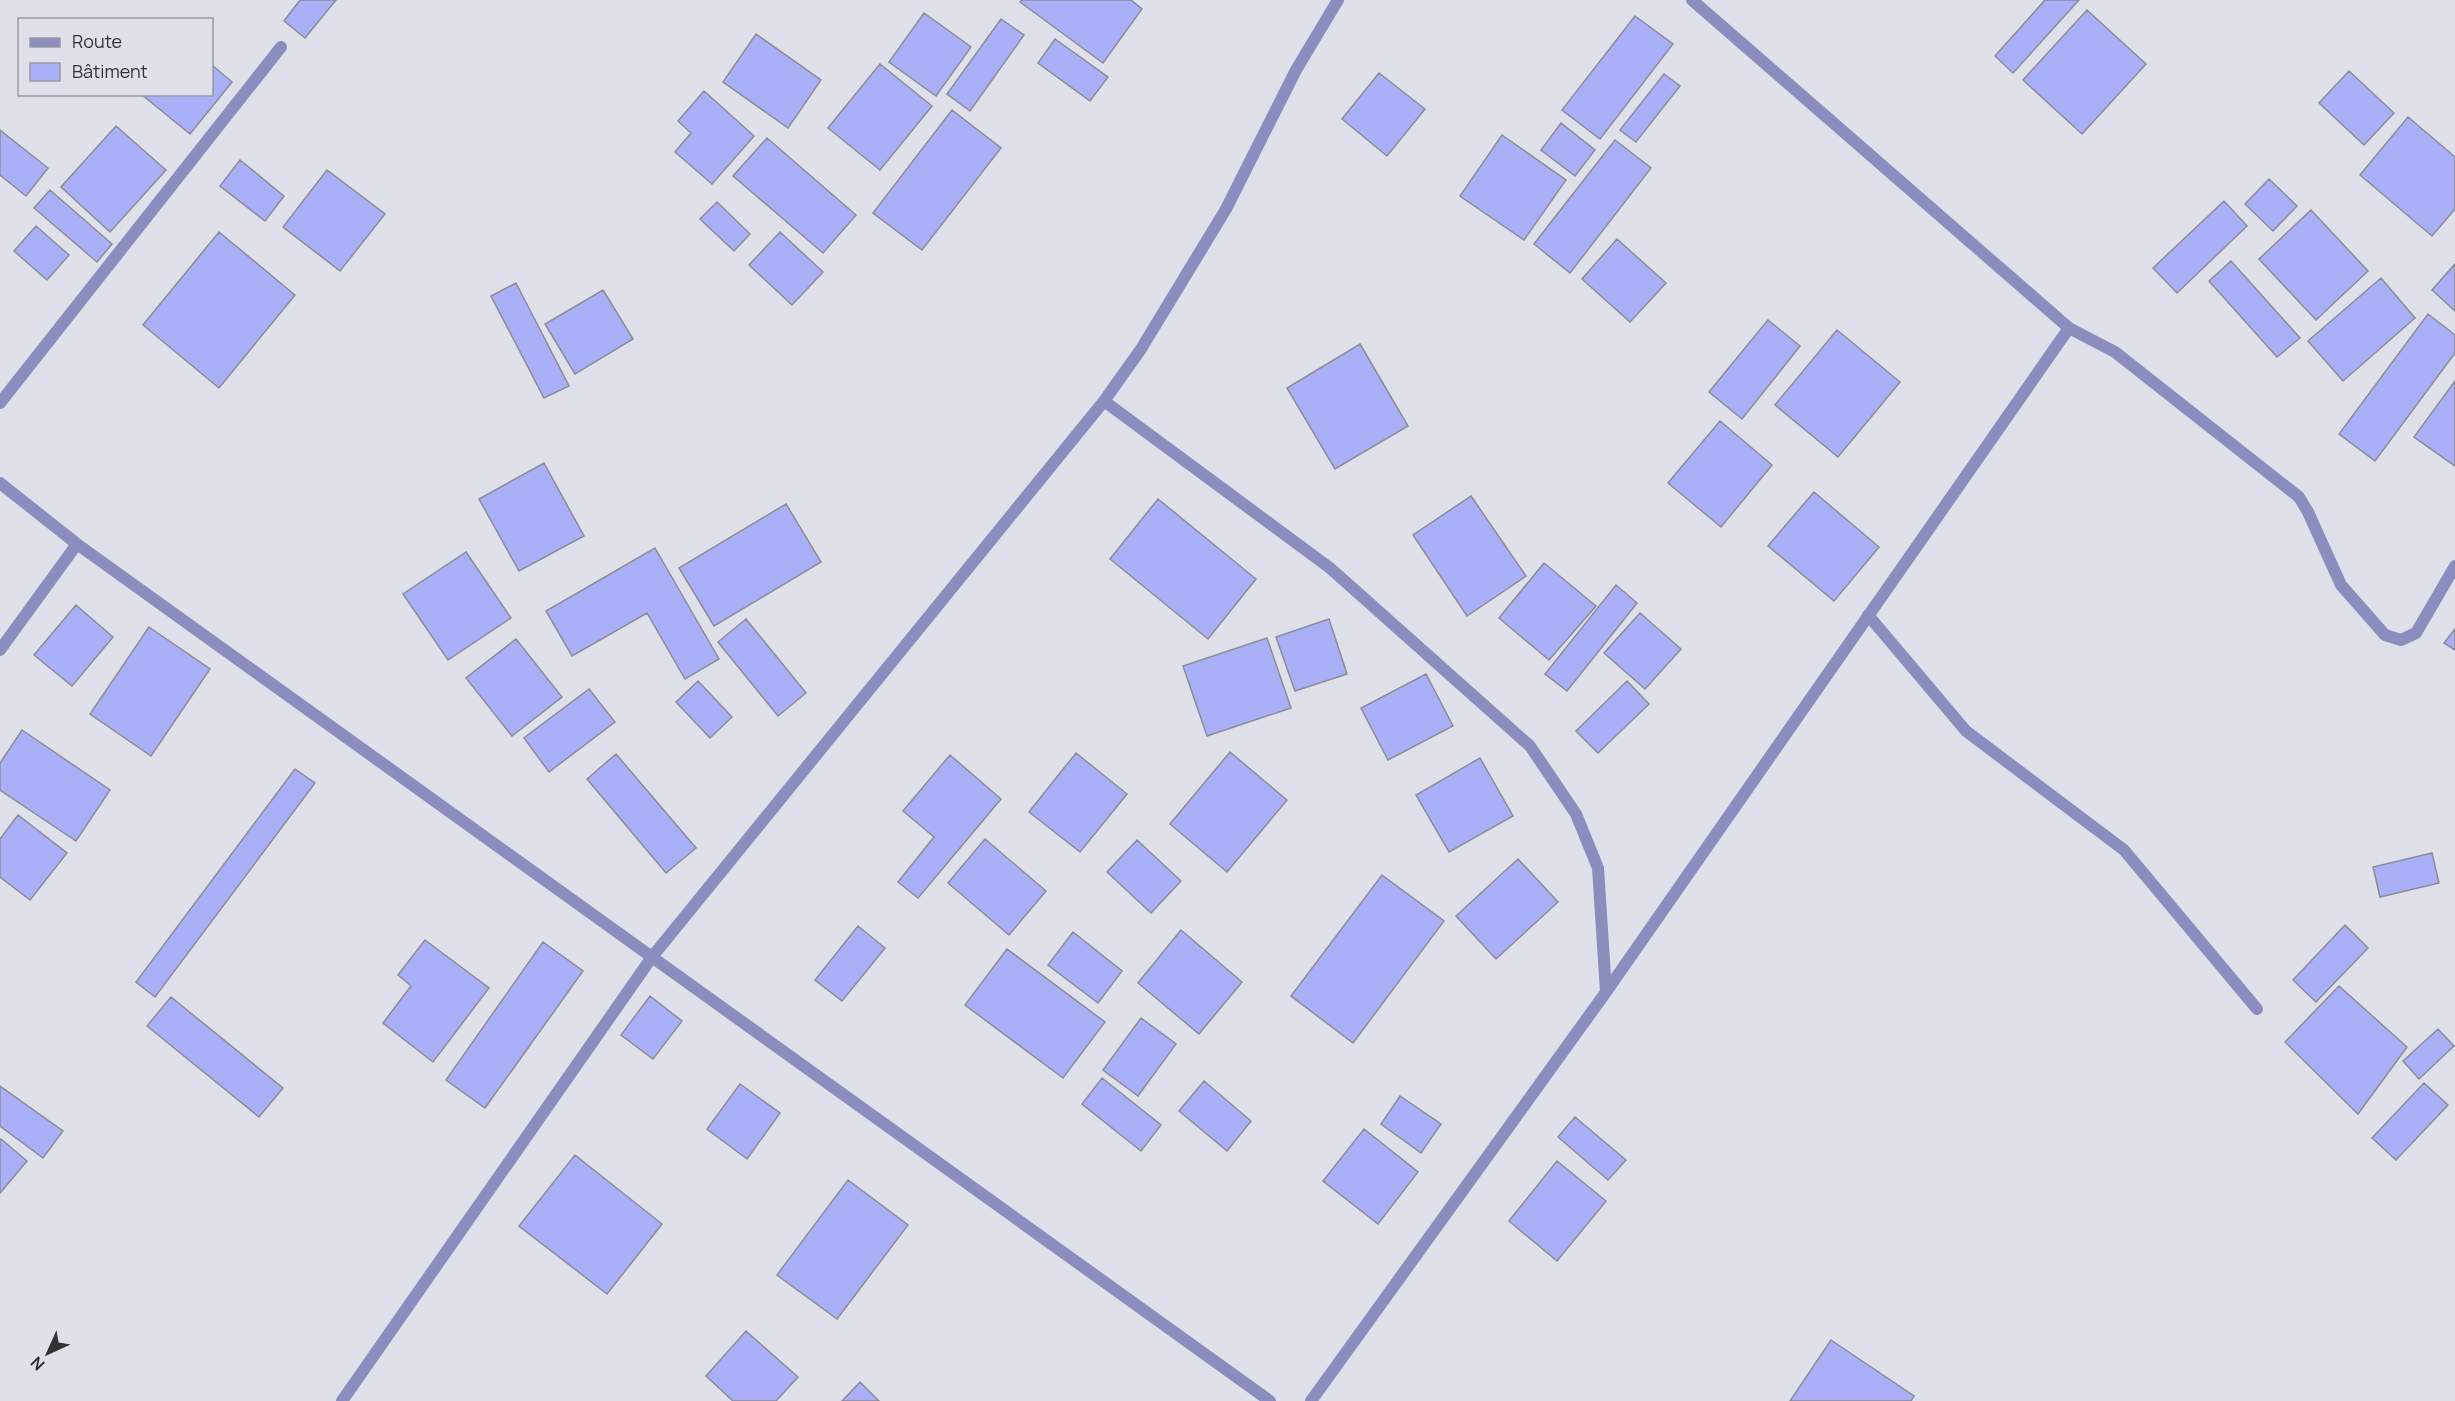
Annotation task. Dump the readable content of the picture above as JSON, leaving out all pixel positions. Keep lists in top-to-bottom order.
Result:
{
  "legend": ["Route", "Bâtiment"],
  "north": "bottom left"
}
